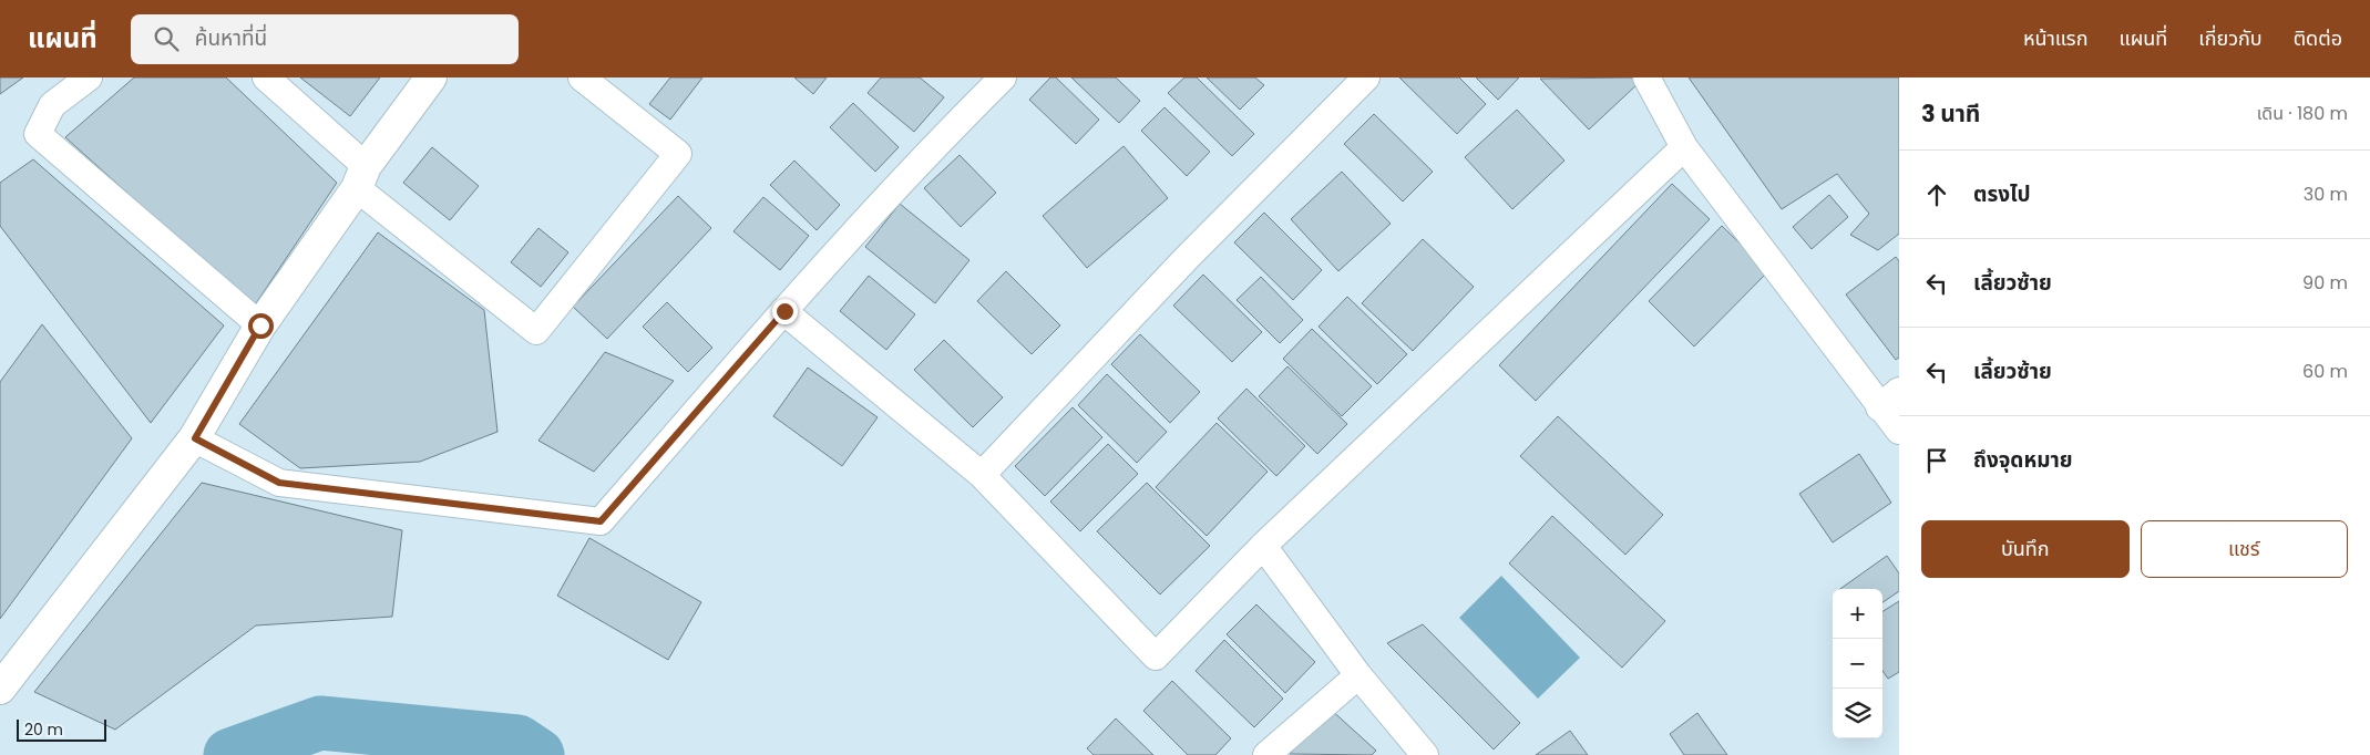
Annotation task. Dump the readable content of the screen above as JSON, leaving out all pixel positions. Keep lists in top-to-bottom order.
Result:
{
  "scale_bar": "20 m",
  "page": {
    "header": "แผนที่",
    "search": "ค้นหาที่นี่",
    "nav": [
      "หน้าแรก",
      "แผนที่",
      "เกี่ยวกับ",
      "ติดต่อ"
    ],
    "heading": ["3 นาที", "เดิน · 180 m"],
    "list": [
      ["ตรงไป", "30 m"],
      ["เลี้ยวซ้าย", "90 m"],
      ["เลี้ยวซ้าย", "60 m"],
      "ถึงจุดหมาย"
    ],
    "buttons": ["บันทึก", "แชร์"],
    "map_buttons": ["+", "−"],
    "scale": "20 m"
  }
}
